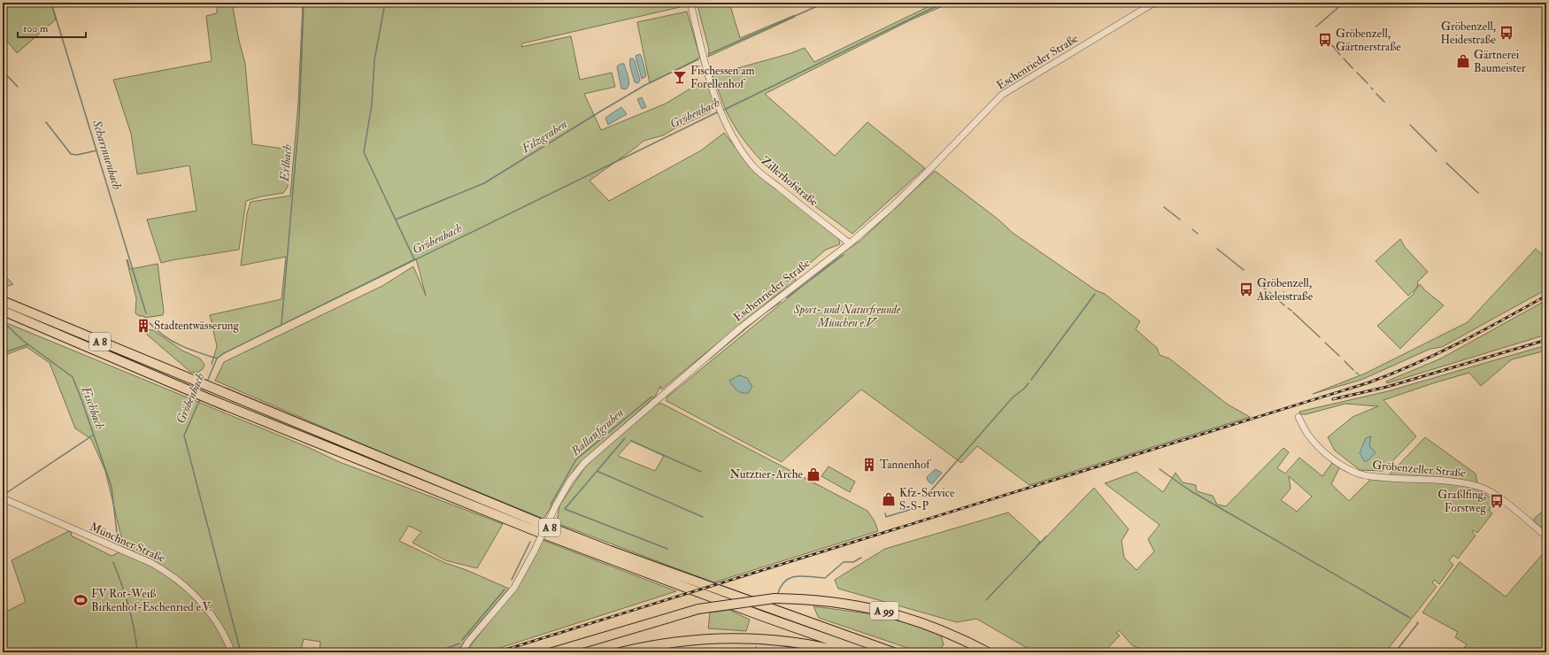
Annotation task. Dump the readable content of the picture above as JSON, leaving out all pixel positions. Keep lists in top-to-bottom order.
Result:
{
  "streets": {
    "highway": ["A 8", "A 99"],
    "street": [
      "Eschenrieder Straße",
      "Zillerhofstraße",
      "Gröbenzeller Straße",
      "Münchner Straße"
    ]
  },
  "crossings": [
    ["Eschenrieder Straße", "Zillerhofstraße"]
  ],
  "water": [
    "Gröbenbach",
    "Filzgraben",
    "Scharinnenbach",
    "Erlbach",
    "Fischbach",
    "Ballaufgraben"
  ],
  "parks": ["Sport- und Naturfreunde München e.V."],
  "places": {
    "bus stop": [
      "Gröbenzell, Heidestraße",
      "Gröbenzell, Gärtnerstraße",
      "Gröbenzell, Akeleistraße",
      "Graßlfing, Forstweg"
    ],
    "shop": ["Gärtnerei Baumeister", "Nutztier-Arche", "Kfz-Service S-S-P"],
    "bar": ["Fischessen am Forellenhof"],
    "building": ["Stadtentwässerung", "Tannenhof"],
    "sports": ["FV Rot-Weiß Birkenhof-Eschenried e.V."]
  },
  "scale_bar": "100 m"
}
